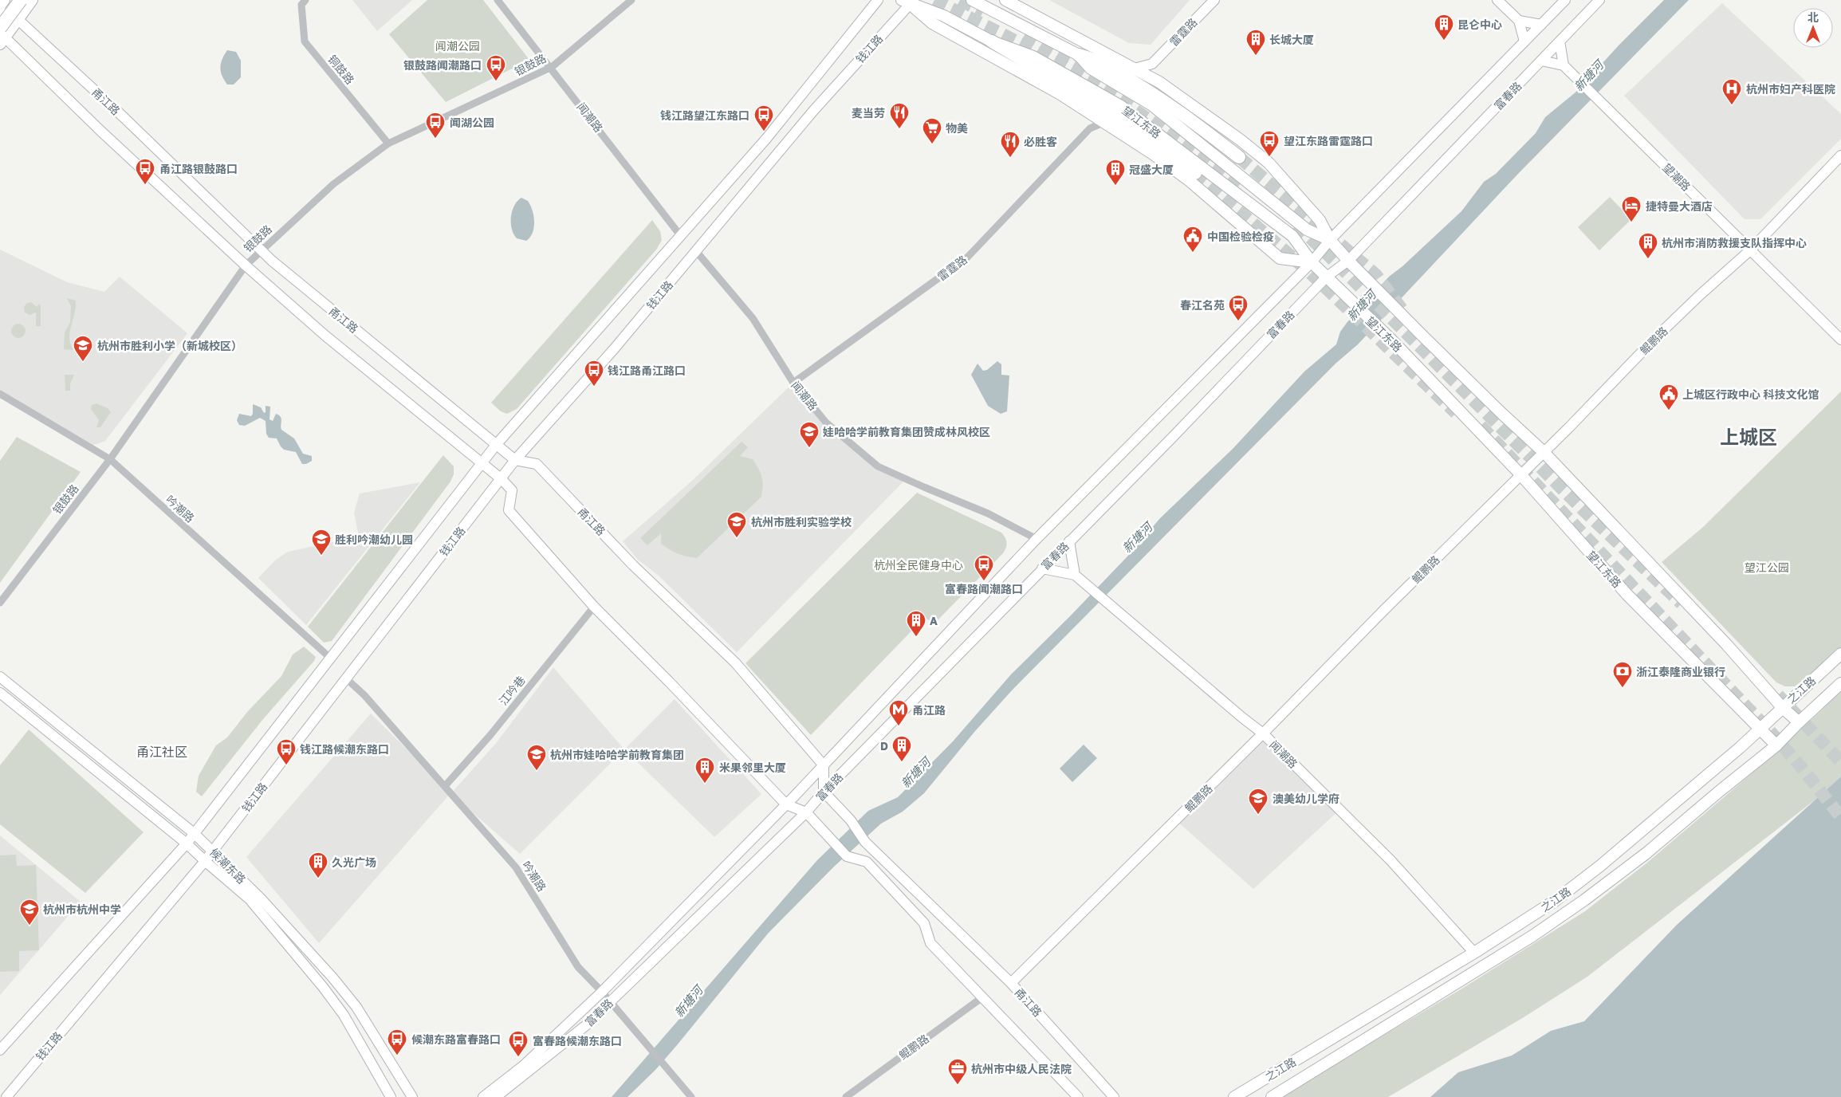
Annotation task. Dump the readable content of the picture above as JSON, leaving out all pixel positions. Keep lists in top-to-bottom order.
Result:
{
  "streets": {
    "main road": ["望江东路", "之江路"],
    "street": [
      "雷霆路",
      "钱江路",
      "银鼓路",
      "铜鼓路",
      "富春路",
      "甬江路",
      "闻潮路",
      "望潮路",
      "鲲鹏路",
      "吟潮路",
      "江吟巷",
      "候潮东路"
    ]
  },
  "crossings": [
    ["雷霆路", "闻潮路"],
    ["钱江路", "甬江路"],
    ["钱江路", "闻潮路"],
    ["钱江路", "望江东路"],
    ["钱江路", "吟潮路"],
    ["钱江路", "候潮东路"],
    ["银鼓路", "铜鼓路"],
    ["银鼓路", "甬江路"],
    ["银鼓路", "闻潮路"],
    ["银鼓路", "吟潮路"],
    ["富春路", "甬江路"],
    ["富春路", "闻潮路"],
    ["富春路", "望江东路"],
    ["富春路", "吟潮路"],
    ["甬江路", "鲲鹏路"],
    ["闻潮路", "鲲鹏路"],
    ["闻潮路", "之江路"],
    ["望江东路", "鲲鹏路"],
    ["望江东路", "之江路"],
    ["望潮路", "鲲鹏路"],
    ["吟潮路", "江吟巷"]
  ],
  "districts": ["上城区", "甬江社区"],
  "water": ["新塘河"],
  "parks": ["闻潮公园", "杭州全民健身中心", "望江公园"],
  "places": {
    "building": [
      "昆仑中心",
      "长城大厦",
      "冠盛大厦",
      "杭州市消防救援支队指挥中心",
      "A",
      "D",
      "米果邻里大厦",
      "久光广场"
    ],
    "bus stop": [
      "银鼓路闻潮路口",
      "钱江路望江东路口",
      "闻湖公园",
      "望江东路雷霆路口",
      "甬江路银鼓路口",
      "春江名苑",
      "钱江路甬江路口",
      "富春路闻潮路口",
      "钱江路候潮东路口",
      "候潮东路富春路口",
      "富春路候潮东路口"
    ],
    "hospital": ["杭州市妇产科医院"],
    "restaurant": ["麦当劳", "必胜客"],
    "supermarket": ["物美"],
    "hotel": ["捷特曼大酒店"],
    "public building": ["中国检验检疫", "上城区行政中心 科技文化馆"],
    "school or university": [
      "杭州市胜利小学（新城校区）",
      "娃哈哈学前教育集团赞成林风校区",
      "杭州市胜利实验学校",
      "胜利吟潮幼儿园",
      "杭州市娃哈哈学前教育集团",
      "澳美幼儿学府",
      "杭州市杭州中学"
    ],
    "bank": ["浙江泰隆商业银行"],
    "metro station": ["甬江路"],
    "office": ["杭州市中级人民法院"]
  },
  "north": "top"
}
